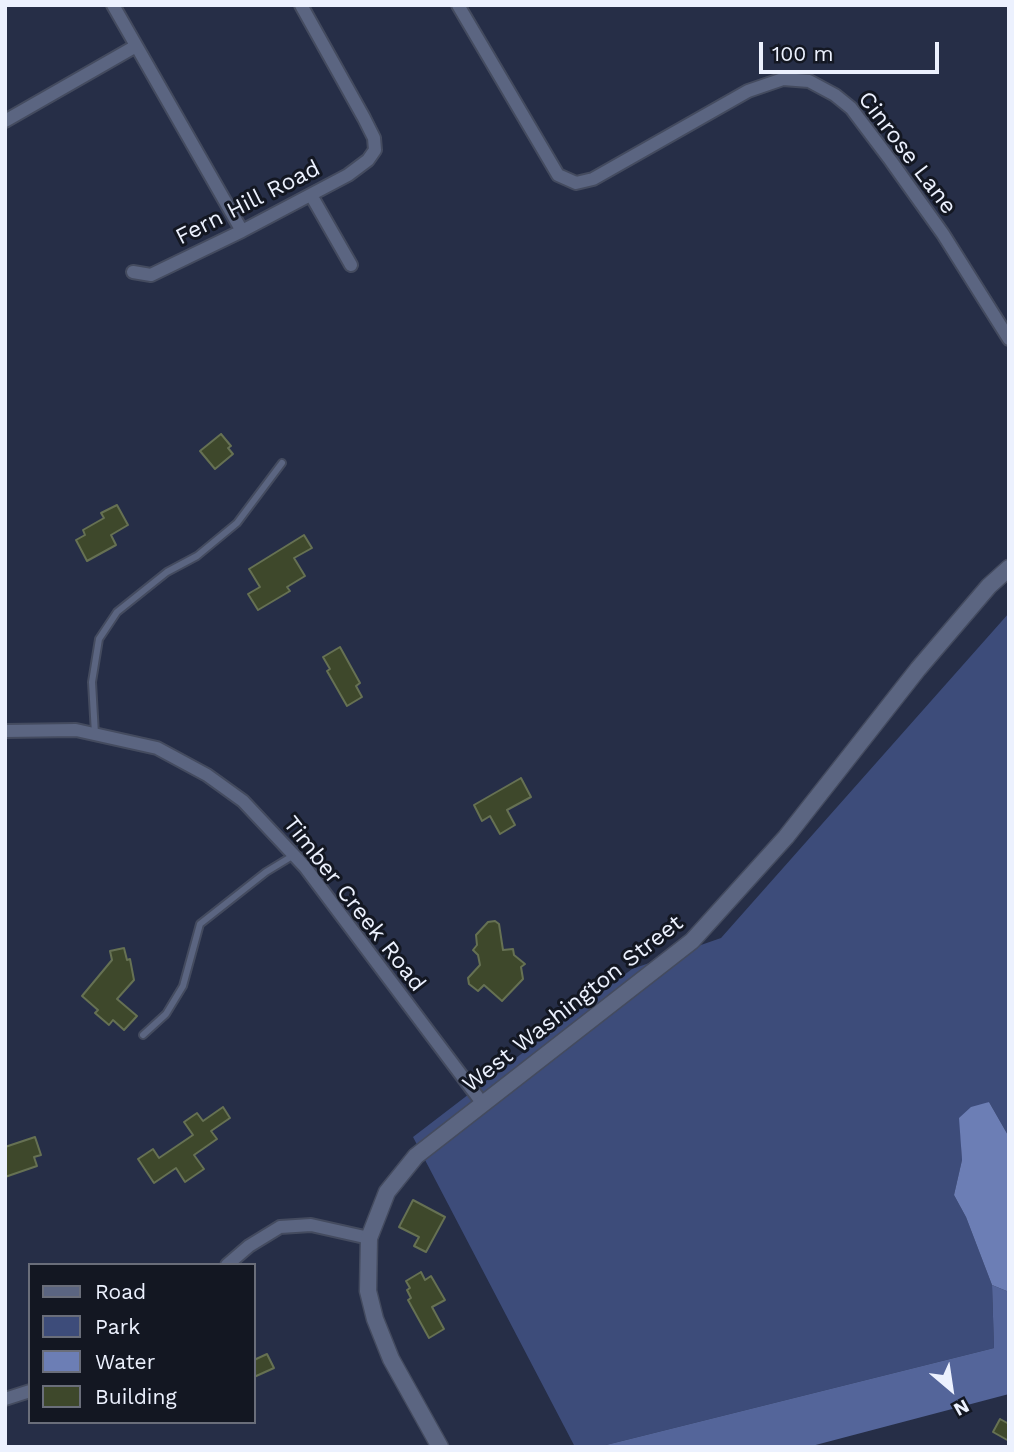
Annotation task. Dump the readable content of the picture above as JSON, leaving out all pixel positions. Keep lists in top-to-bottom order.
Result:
{
  "streets": {
    "street": [
      "Cinrose Lane",
      "Fern Hill Road",
      "Timber Creek Road",
      "West Washington Street"
    ]
  },
  "crossings": [
    ["Timber Creek Road", "West Washington Street"]
  ],
  "legend": [
    "Road",
    "Park",
    "Water",
    "Building"
  ],
  "scale_bar": "100 m",
  "north": "bottom right"
}
